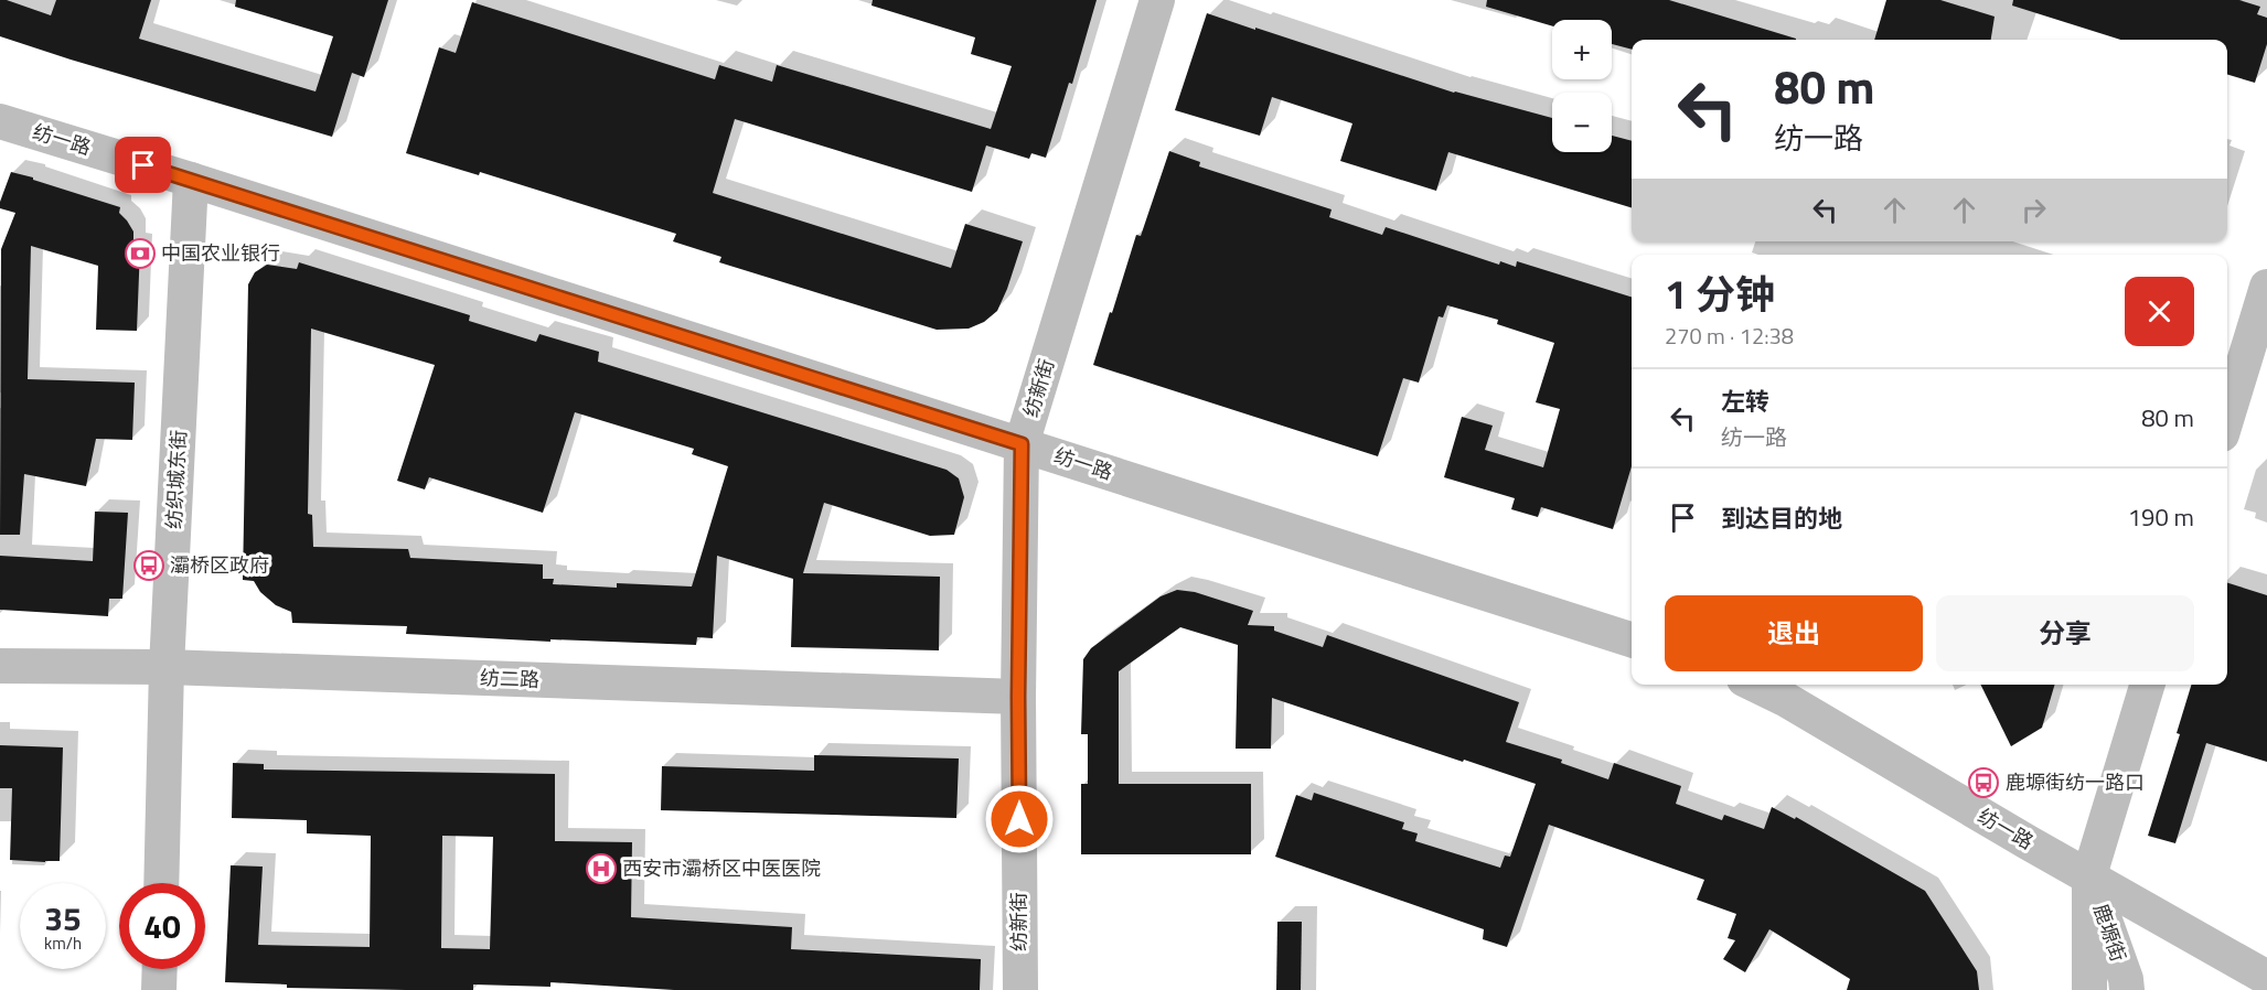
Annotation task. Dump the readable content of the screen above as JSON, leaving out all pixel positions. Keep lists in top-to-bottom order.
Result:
{
  "streets": {
    "street": [
      "纺一路",
      "纺新街",
      "纺织城东街",
      "纺二路",
      "鹿塬街"
    ]
  },
  "crossings": [
    ["纺一路", "纺新街"],
    ["纺一路", "纺织城东街"],
    ["纺一路", "鹿塬街"],
    ["纺新街", "纺二路"],
    ["纺织城东街", "纺二路"]
  ],
  "places": {
    "bank": ["中国农业银行"],
    "bus stop": ["灞桥区政府", "鹿塬街纺一路口"],
    "hospital": ["西安市灞桥区中医医院"]
  },
  "page": {
    "map_buttons": ["+", "−"],
    "turn": ["80 m", "纺一路"],
    "heading": ["1 分钟", "270 m · 12:38"],
    "list": [
      {
        "name": "左转",
        "note": "纺一路",
        "value": "80 m"
      },
      {
        "name": "到达目的地",
        "value": "190 m"
      }
    ],
    "buttons": ["退出", "分享"],
    "speed": "35 km/h",
    "limit": "40"
  }
}
